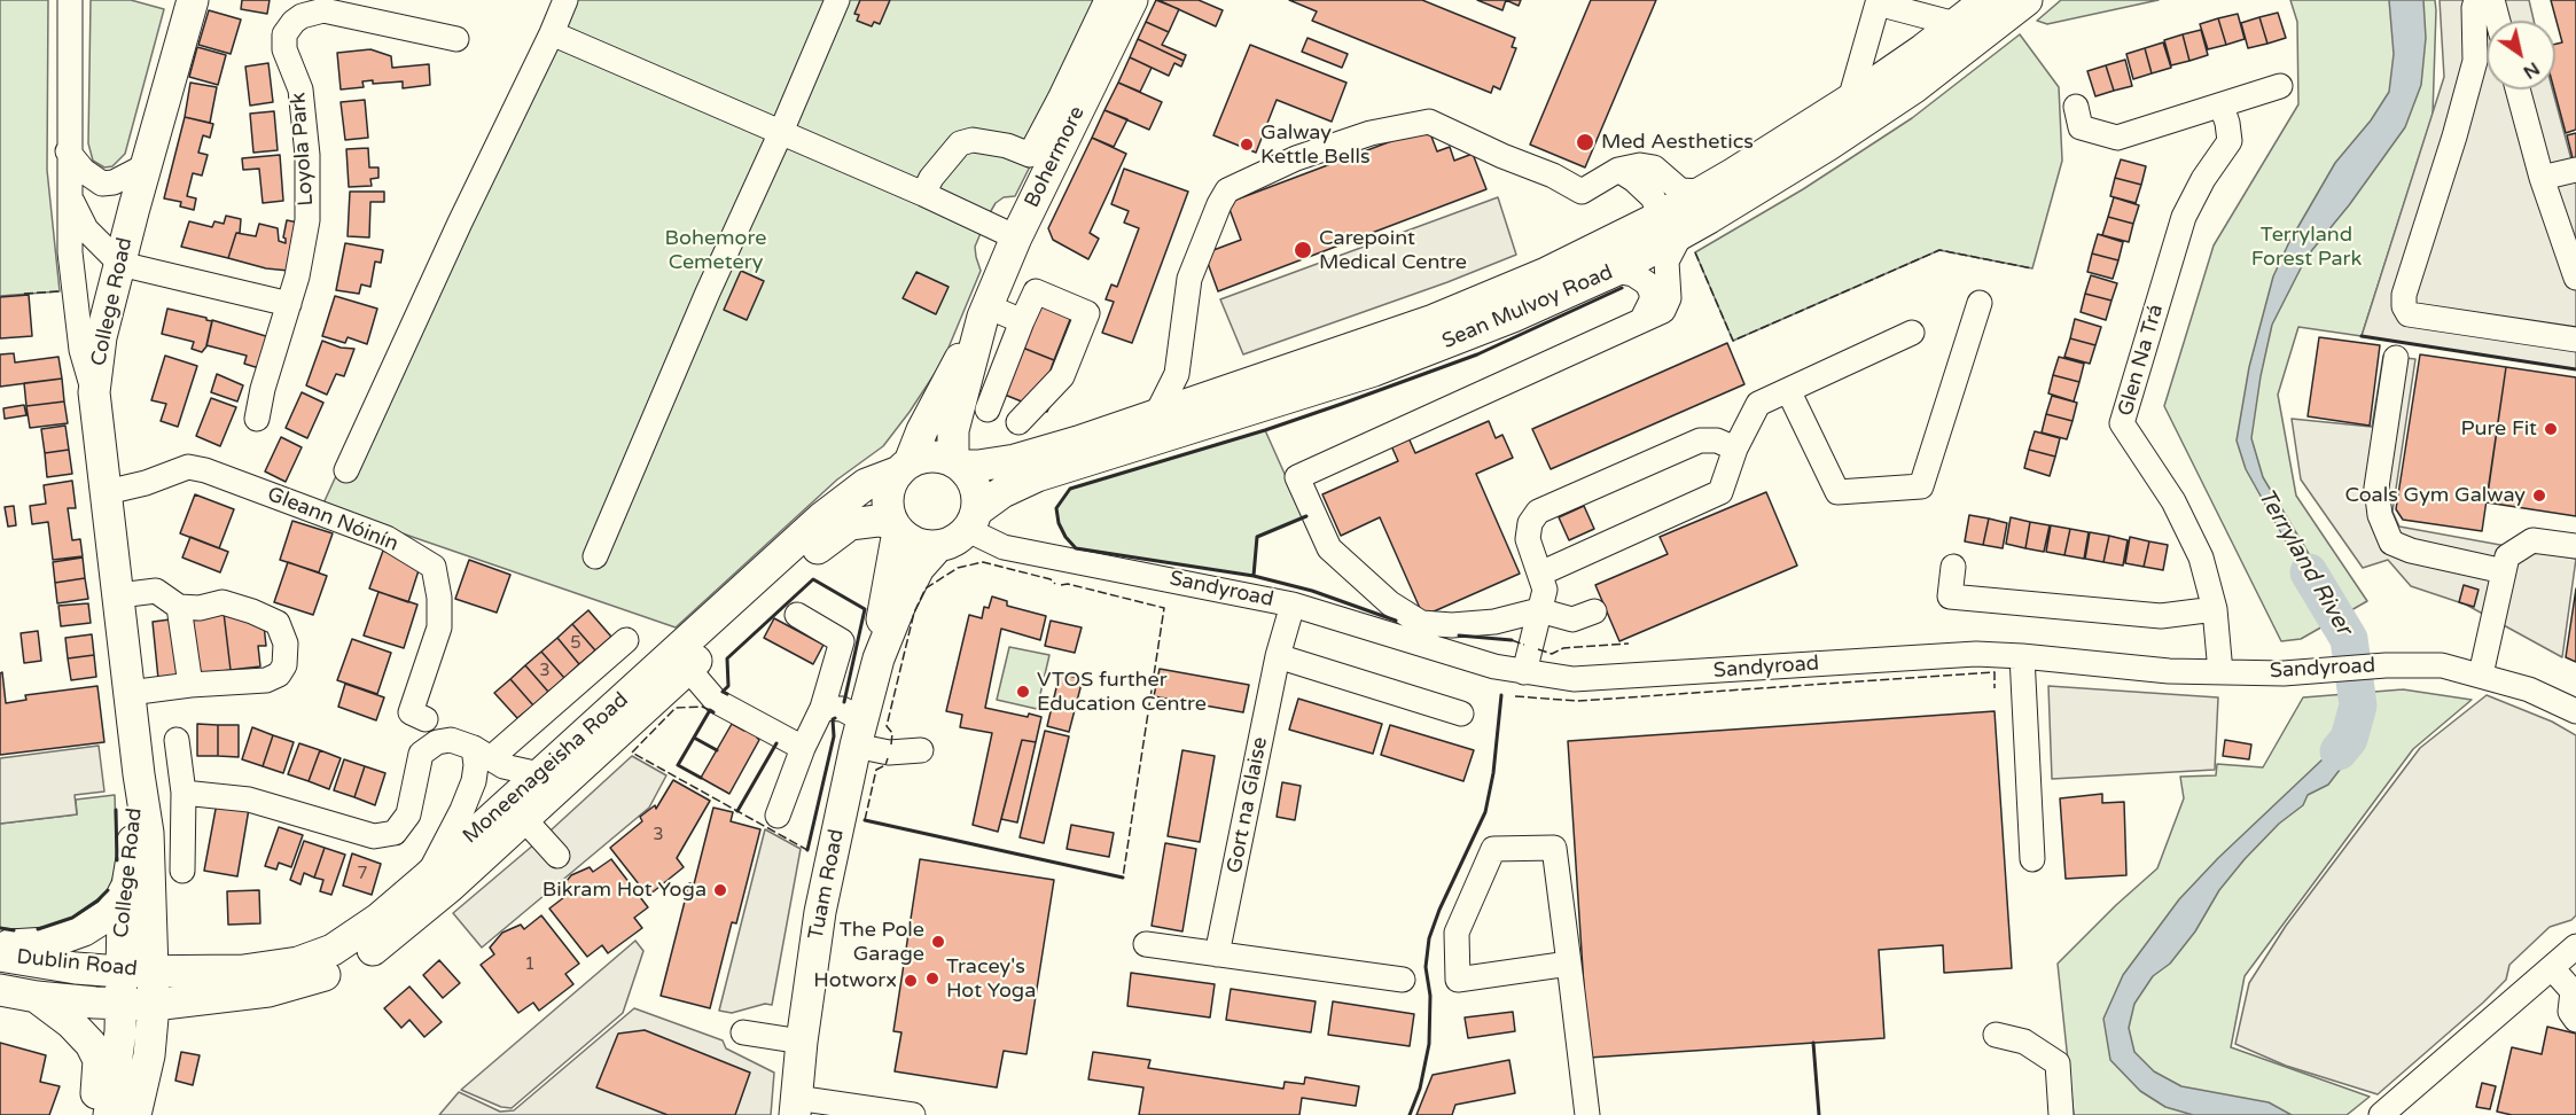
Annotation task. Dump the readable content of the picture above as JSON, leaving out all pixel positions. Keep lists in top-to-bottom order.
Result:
{
  "streets": {
    "main road": [
      "Bohermore",
      "College Road",
      "Sean Mulvoy Road",
      "Moneenageisha Road",
      "Tuam Road",
      "Dublin Road"
    ],
    "street": [
      "Loyola Park",
      "Glen Na Trá",
      "Gleann Nóinín",
      "Sandyroad",
      "Gort na Glaise"
    ]
  },
  "crossings": [
    ["Bohermore", "Sean Mulvoy Road"],
    ["Bohermore", "Sandyroad"],
    ["Bohermore", "Moneenageisha Road"],
    ["Bohermore", "Tuam Road"],
    ["College Road", "Gleann Nóinín"],
    ["College Road", "Moneenageisha Road"],
    ["College Road", "Dublin Road"],
    ["Sean Mulvoy Road", "Sandyroad"],
    ["Sean Mulvoy Road", "Moneenageisha Road"],
    ["Sean Mulvoy Road", "Tuam Road"],
    ["Glen Na Trá", "Sandyroad"],
    ["Sandyroad", "Moneenageisha Road"],
    ["Sandyroad", "Gort na Glaise"],
    ["Sandyroad", "Tuam Road"],
    ["Moneenageisha Road", "Tuam Road"],
    ["Moneenageisha Road", "Dublin Road"]
  ],
  "water": ["Terryland River"],
  "parks": ["Terryland Forest Park", "Bohemore Cemetery"],
  "places": [
    "Med Aesthetics",
    "Galway Kettle Bells",
    "Carepoint Medical Centre",
    "Pure Fit",
    "Coals Gym Galway",
    "VTOS further Education Centre",
    "Bikram Hot Yoga",
    "The Pole Garage",
    "Tracey's Hot Yoga",
    "Hotworx"
  ],
  "house_numbers": [
    "5",
    "3",
    "3",
    "7",
    "1"
  ],
  "north": "bottom right"
}
